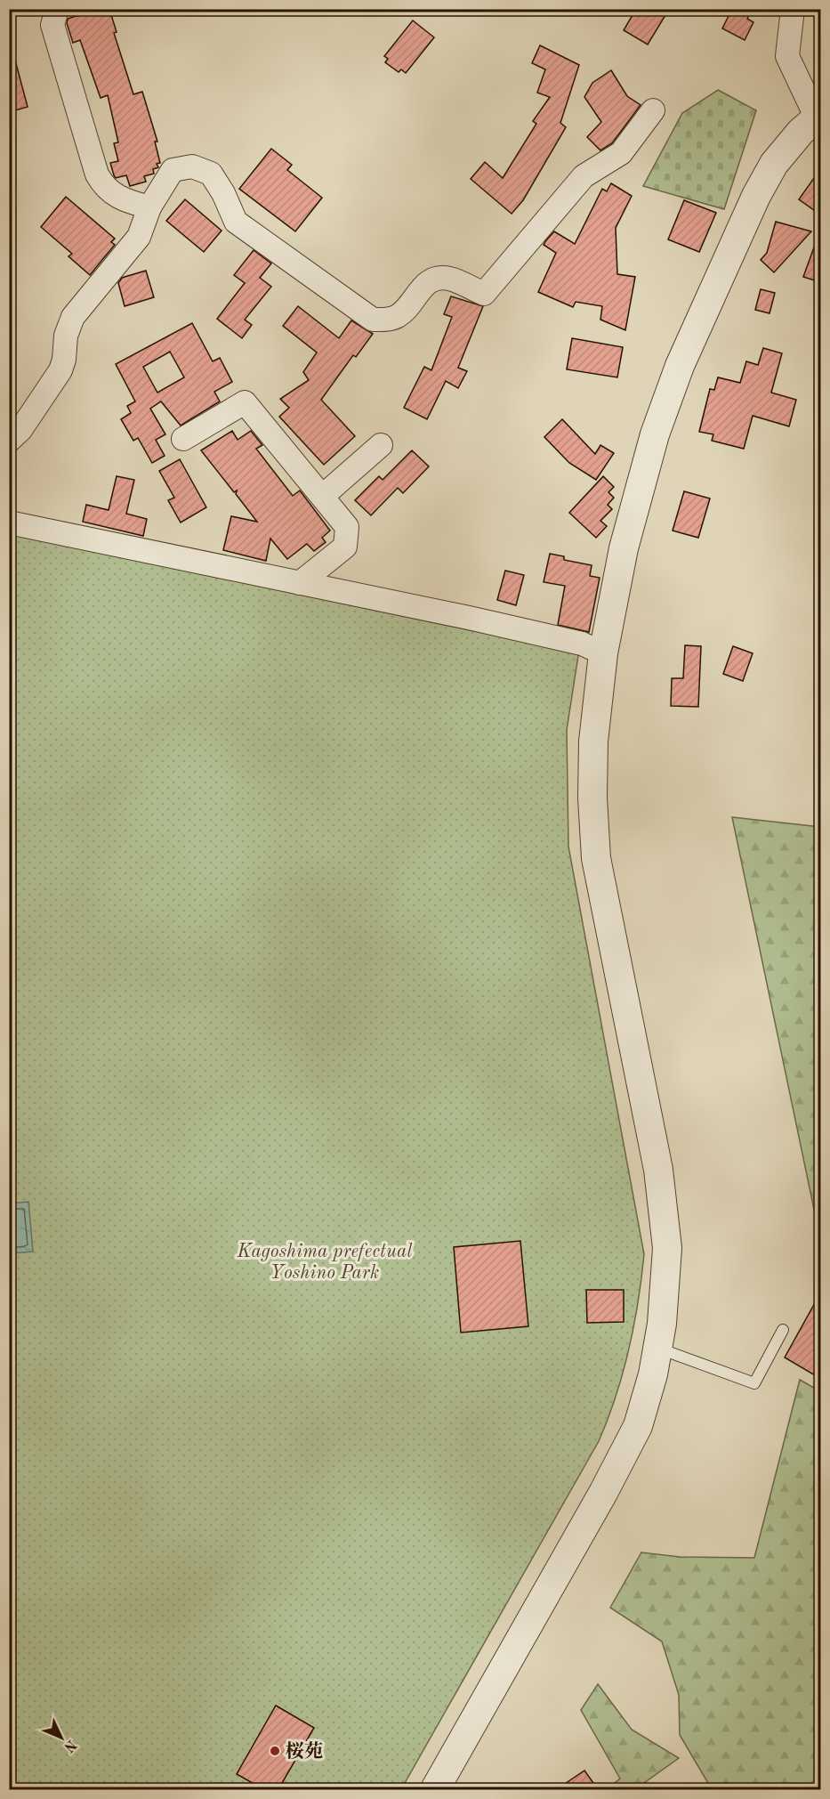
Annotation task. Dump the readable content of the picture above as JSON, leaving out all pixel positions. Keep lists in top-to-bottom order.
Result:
{
  "parks": ["Kagoshima prefectual Yoshino Park"],
  "places": ["桜苑"],
  "north": "bottom right"
}
